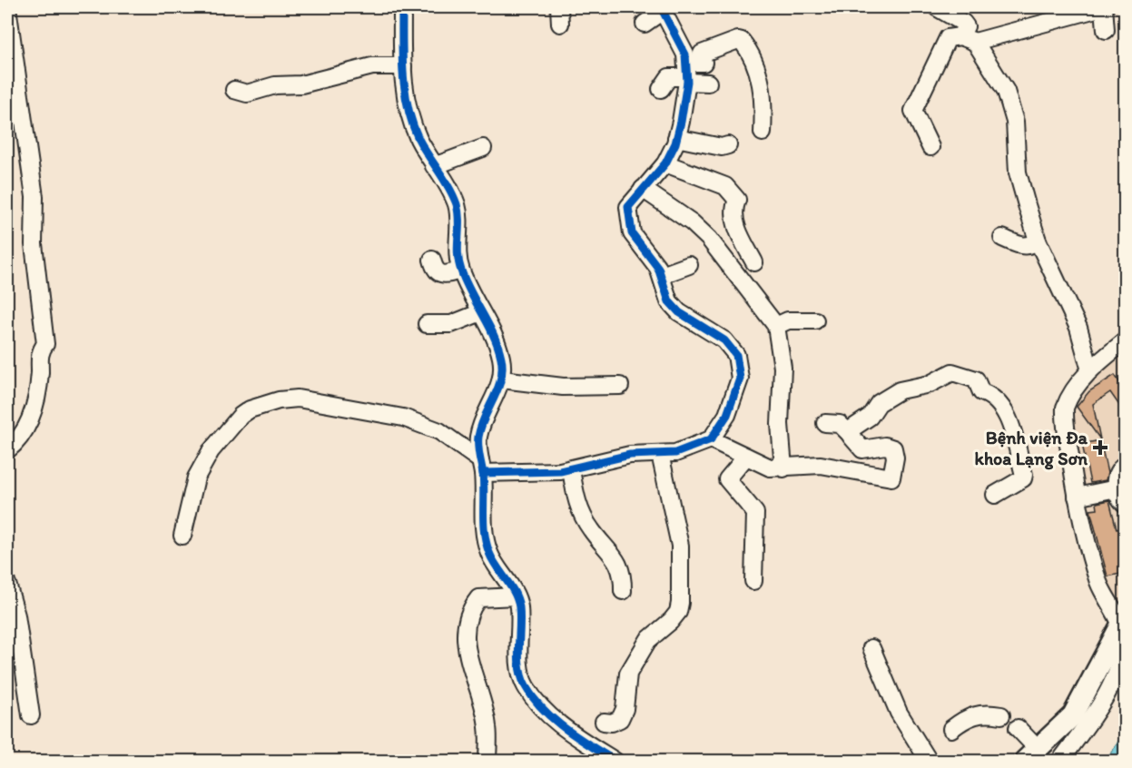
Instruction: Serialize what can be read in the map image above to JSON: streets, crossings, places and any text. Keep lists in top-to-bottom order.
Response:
{
  "places": {
    "health": ["Bệnh viện Đa khoa Lạng Sơn"]
  }
}
